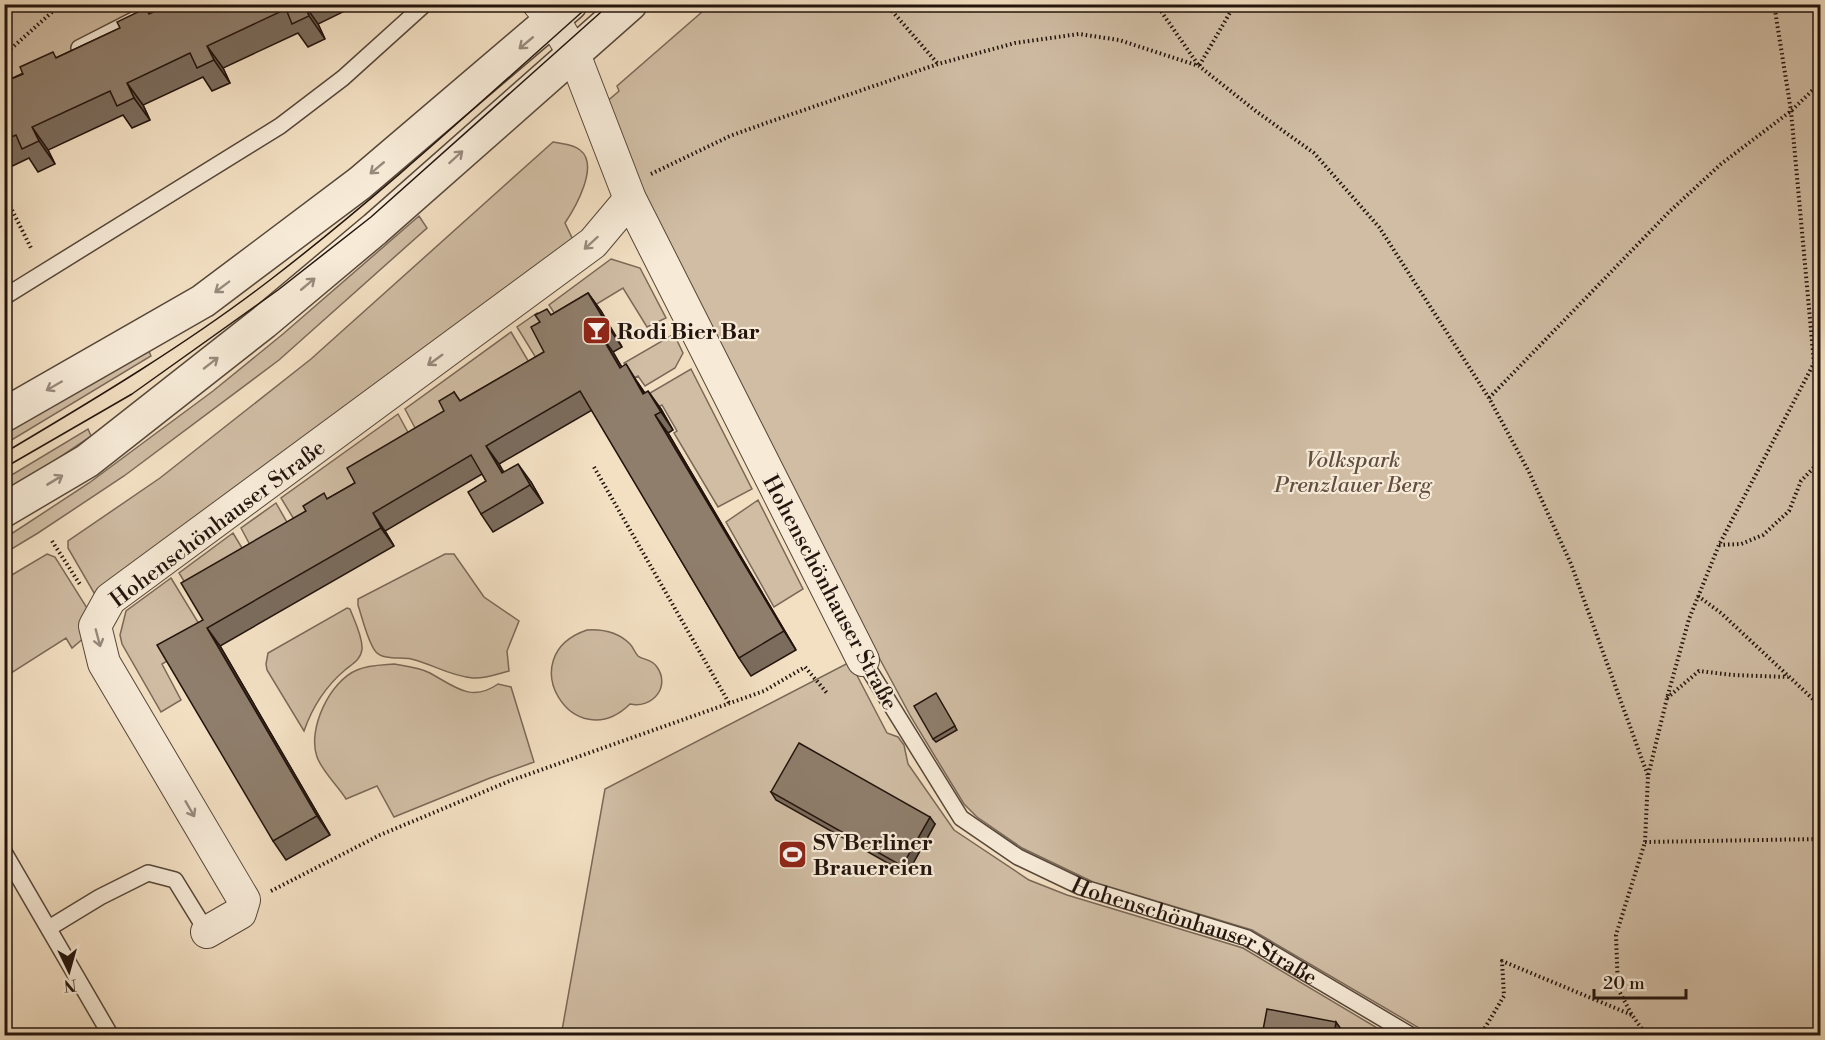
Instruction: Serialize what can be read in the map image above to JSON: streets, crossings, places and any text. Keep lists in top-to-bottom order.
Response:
{
  "streets": {
    "street": ["Hohenschönhauser Straße"]
  },
  "parks": ["Volkspark Prenzlauer Berg"],
  "places": {
    "bar": ["Rodi Bier Bar"],
    "sports": ["SV Berliner Brauereien"]
  },
  "scale_bar": "20 m",
  "north": "bottom"
}
